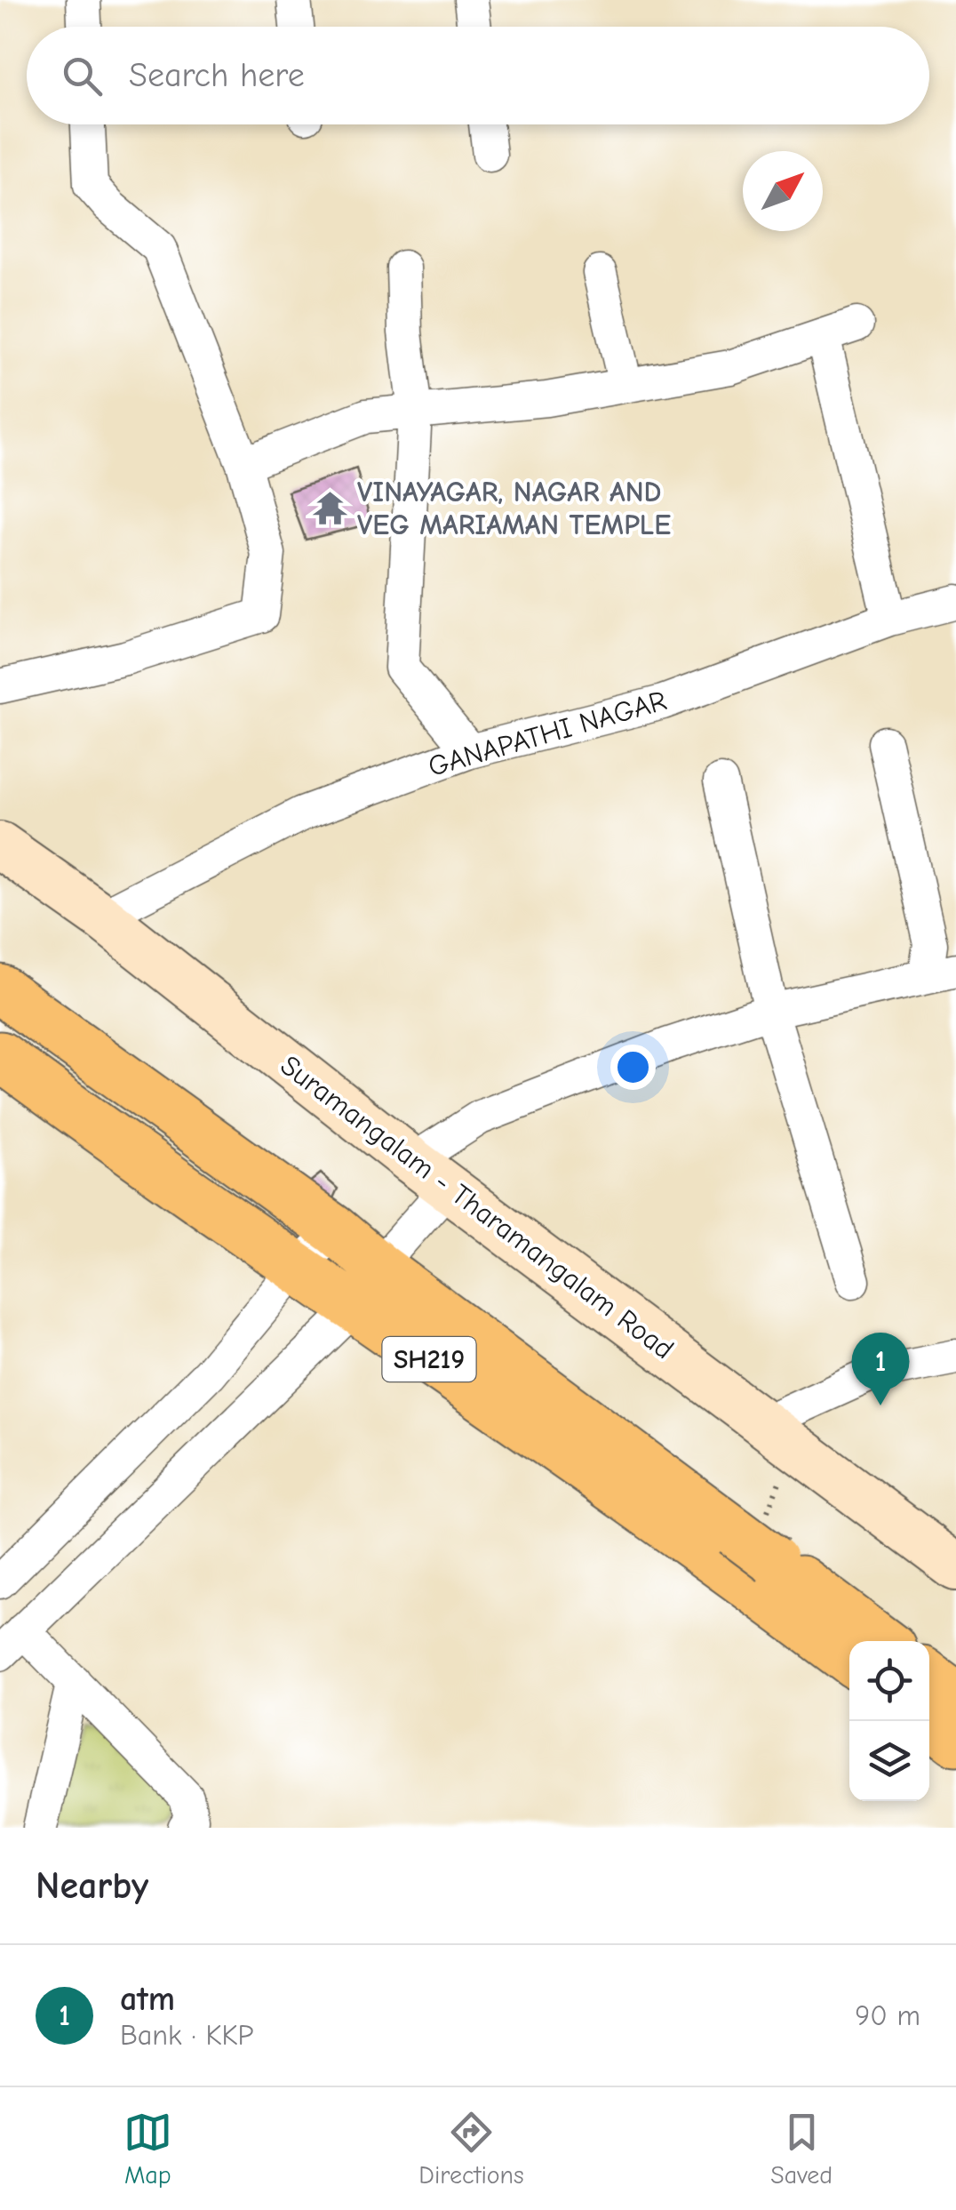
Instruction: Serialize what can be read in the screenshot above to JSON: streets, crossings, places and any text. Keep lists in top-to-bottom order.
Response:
{
  "streets": {
    "main road": ["Suramangalam - Tharamangalam Road", "SH219"],
    "street": ["GANAPATHI NAGAR"]
  },
  "crossings": [
    ["GANAPATHI NAGAR", "Suramangalam - Tharamangalam Road"]
  ],
  "places": {
    "temple": ["VINAYAGAR, NAGAR AND VEG MARIAMAN TEMPLE"]
  },
  "north": "top right",
  "page": {
    "search": "Search here",
    "pins": "1",
    "heading": "Nearby",
    "list": [
      {
        "mark": "1",
        "name": "atm",
        "note": "Bank · KKP",
        "value": "90 m"
      }
    ],
    "nav": ["Map", "Directions", "Saved"]
  }
}
